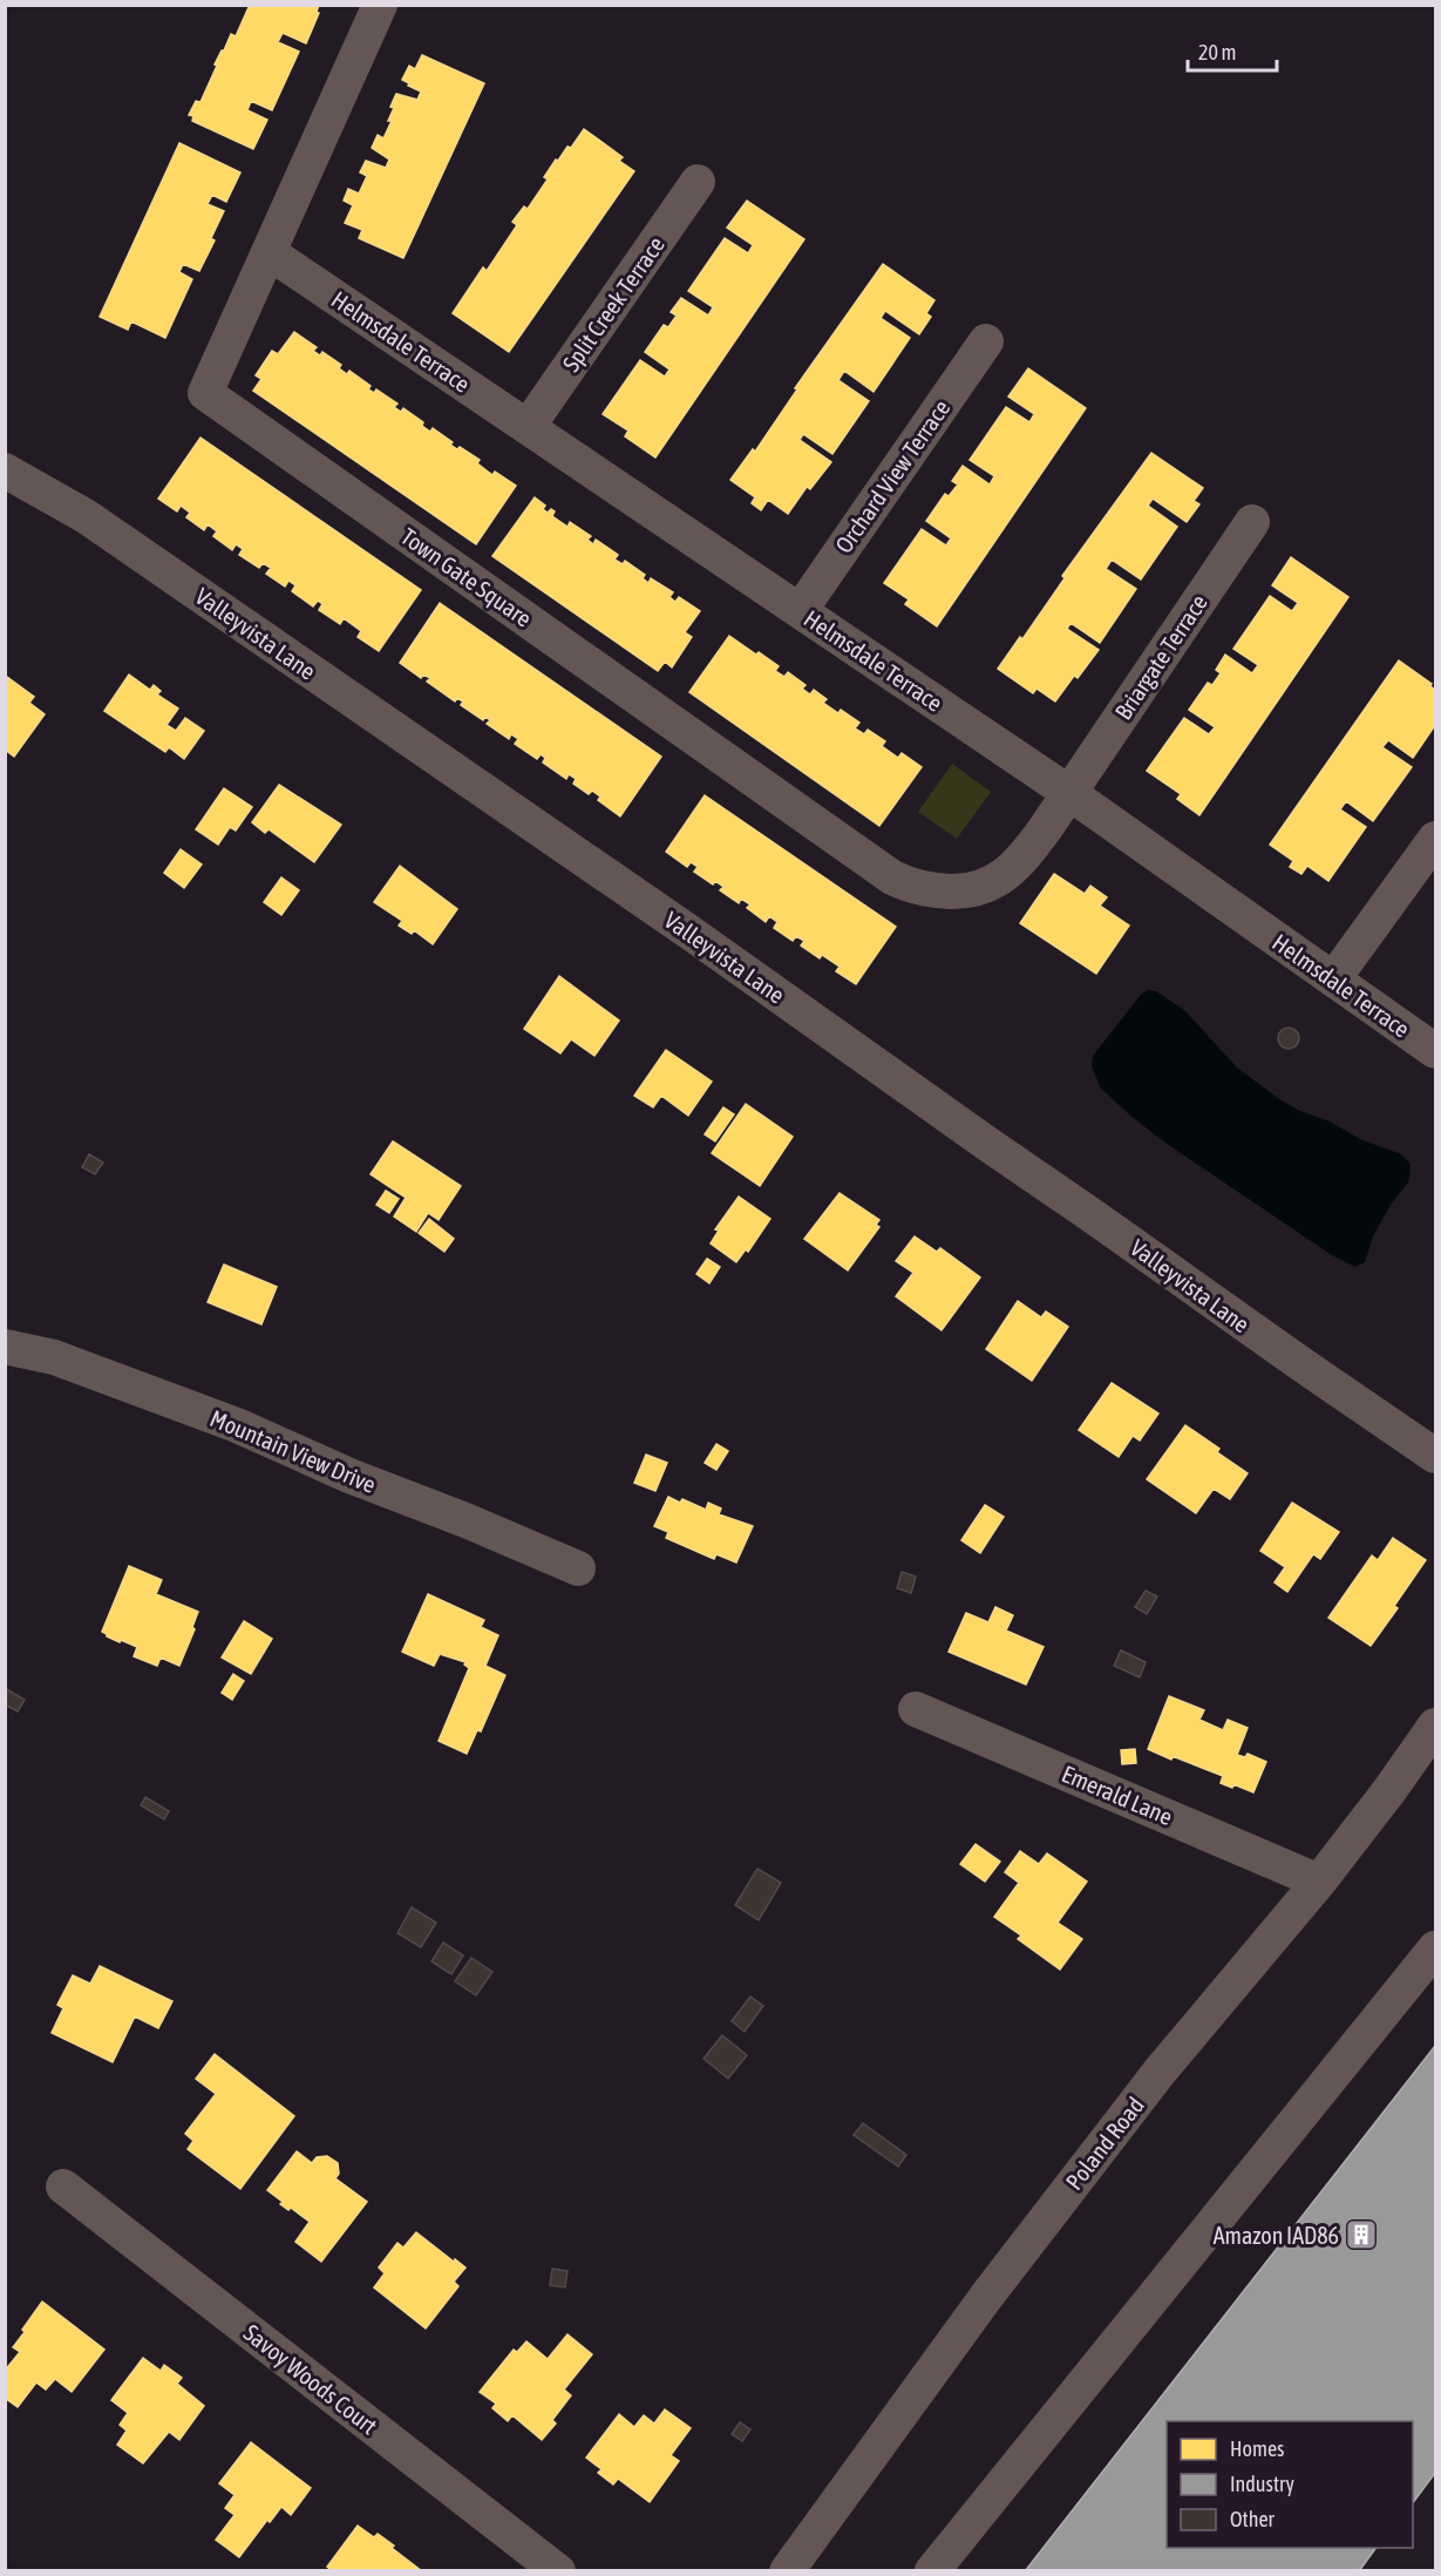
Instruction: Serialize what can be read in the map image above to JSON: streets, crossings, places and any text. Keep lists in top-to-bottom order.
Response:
{
  "streets": {
    "street": [
      "Split Creek Terrace",
      "Helmsdale Terrace",
      "Orchard View Terrace",
      "Town Gate Square",
      "Valleyvista Lane",
      "Briargate Terrace",
      "Mountain View Drive",
      "Emerald Lane",
      "Poland Road",
      "Savoy Woods Court"
    ]
  },
  "crossings": [
    ["Split Creek Terrace", "Helmsdale Terrace"],
    ["Helmsdale Terrace", "Orchard View Terrace"],
    ["Helmsdale Terrace", "Town Gate Square"],
    ["Helmsdale Terrace", "Briargate Terrace"],
    ["Town Gate Square", "Briargate Terrace"],
    ["Emerald Lane", "Poland Road"]
  ],
  "places": {
    "building": ["Amazon IAD86"]
  },
  "legend": ["Homes", "Industry", "Other"],
  "scale_bar": "20 m"
}
